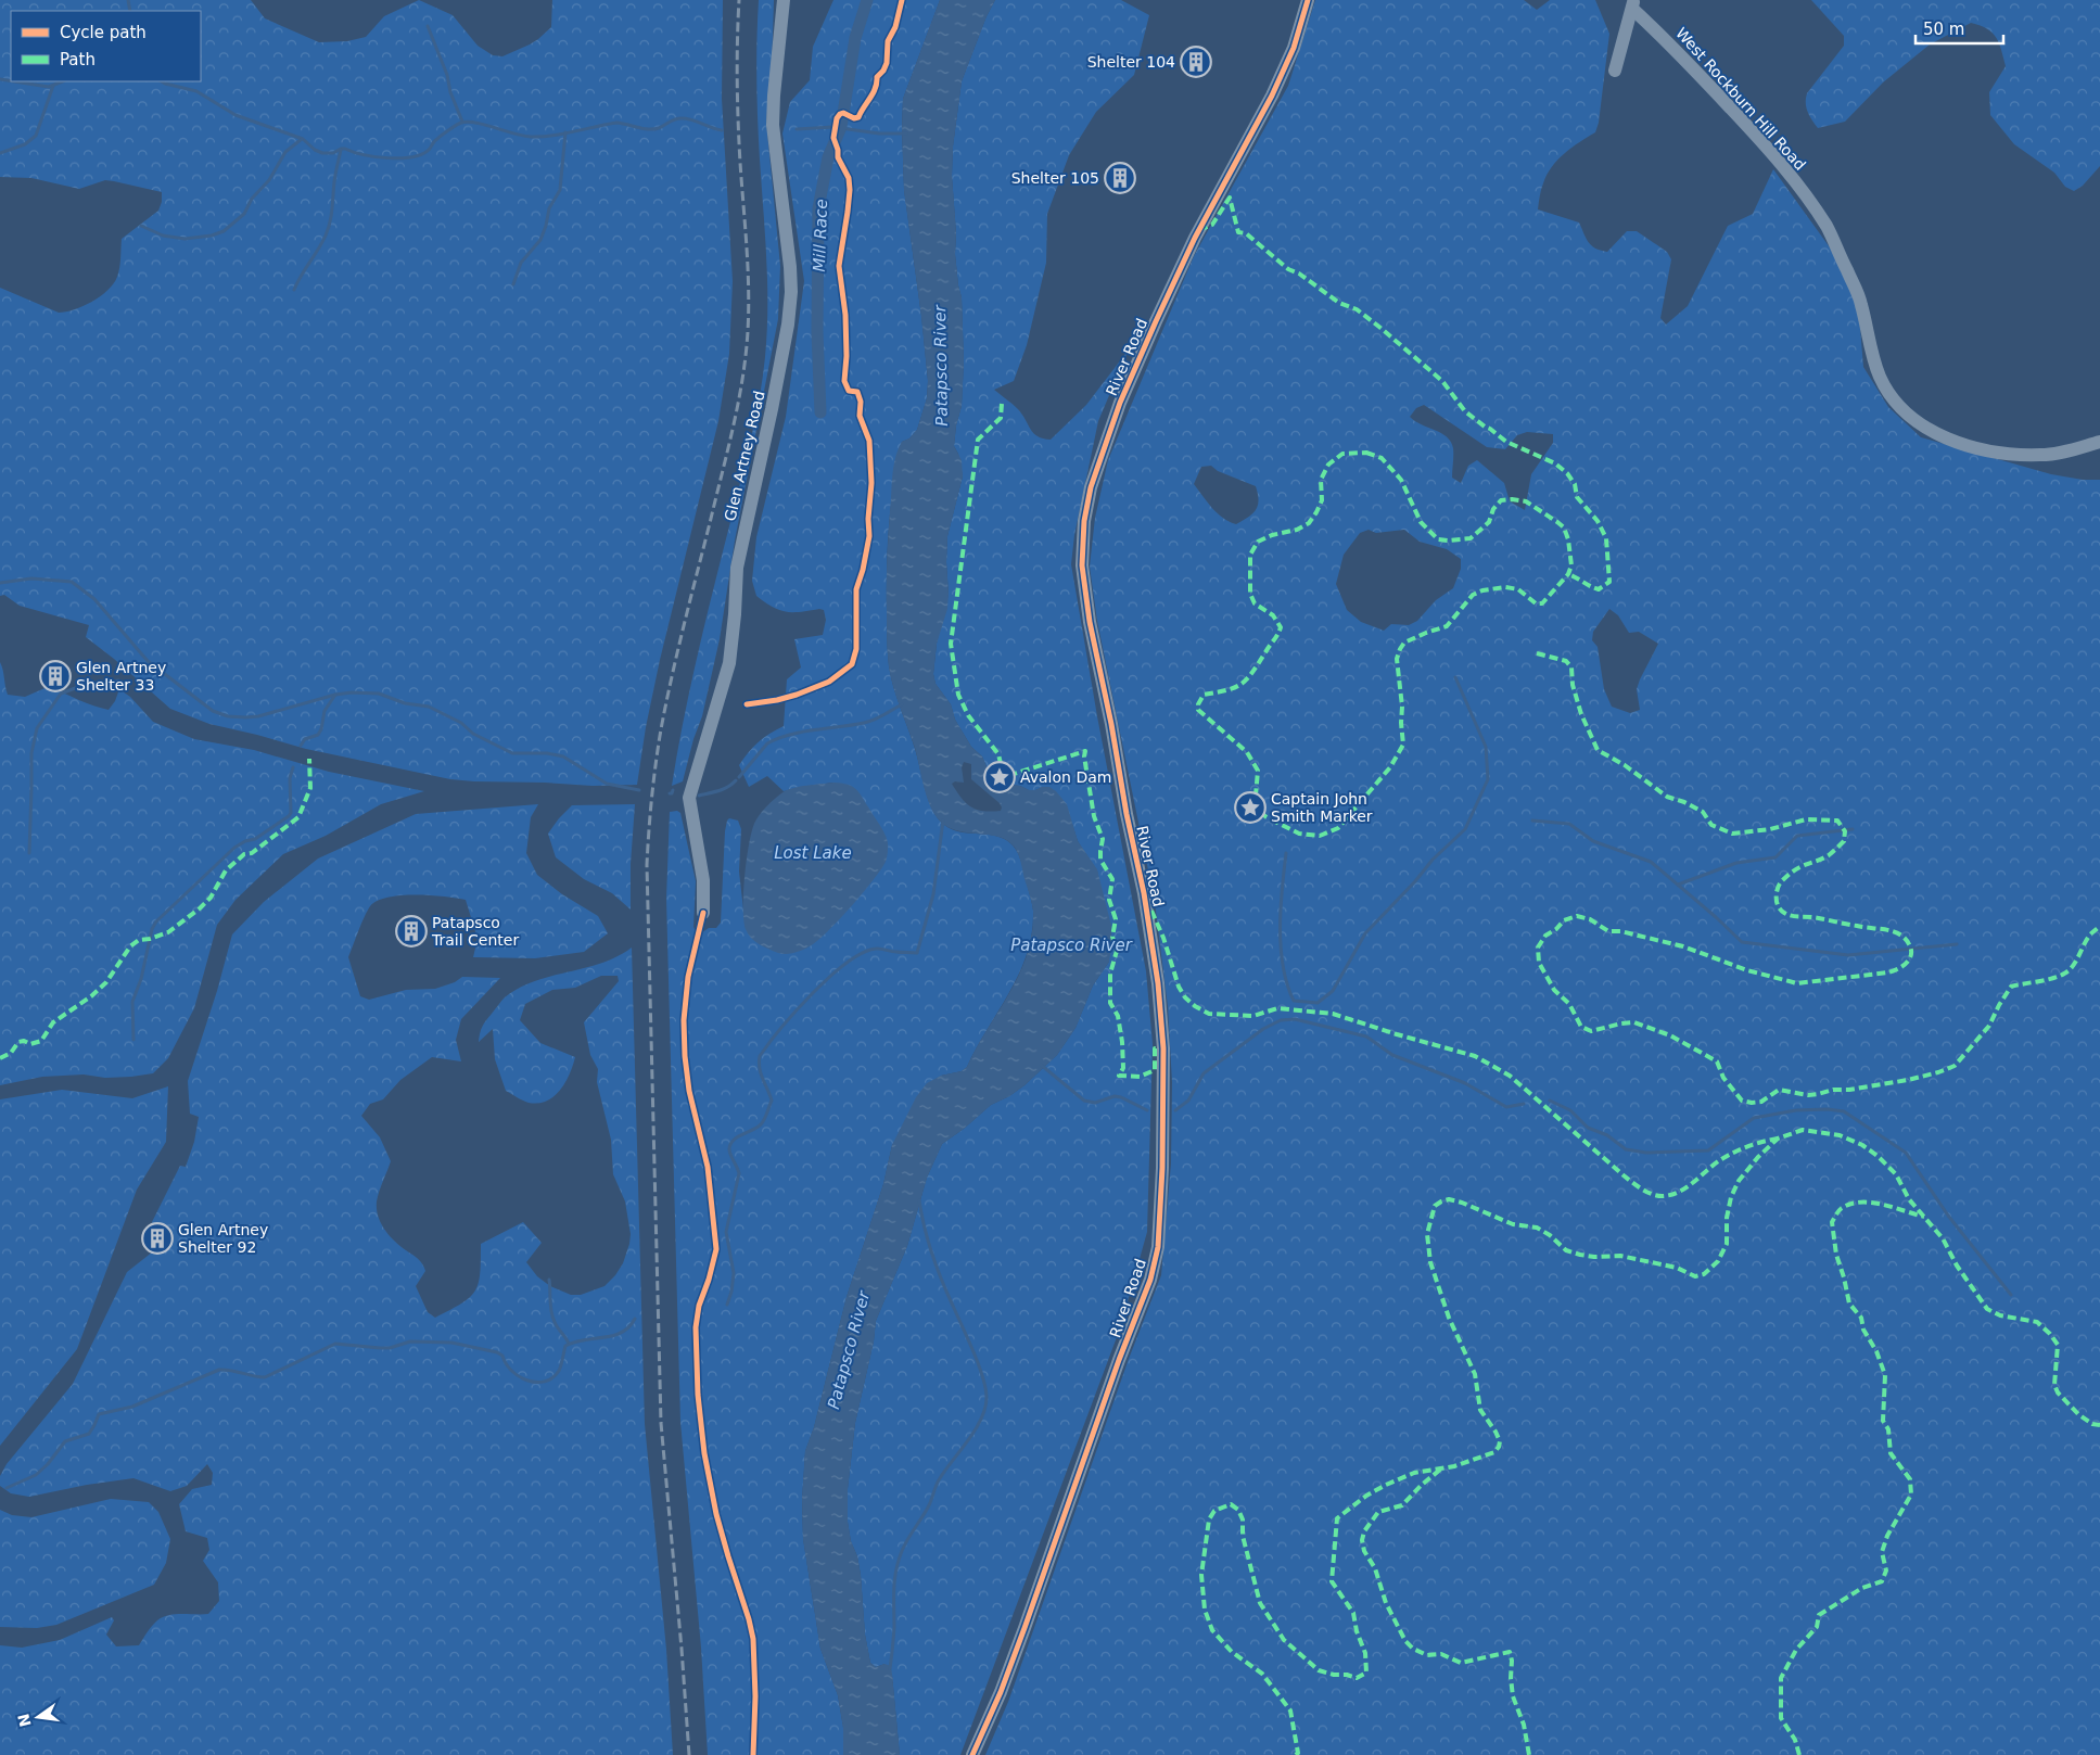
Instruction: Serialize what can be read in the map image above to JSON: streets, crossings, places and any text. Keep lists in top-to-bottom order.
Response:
{
  "streets": {
    "street": ["West Rockburn Hill Road", "River Road", "Glen Artney Road"]
  },
  "water": ["Mill Race", "Patapsco River", "Lost Lake"],
  "places": {
    "building": [
      "Shelter 104",
      "Shelter 105",
      "Glen Artney Shelter 33",
      "Patapsco Trail Center",
      "Glen Artney Shelter 92"
    ],
    "place": ["Avalon Dam", "Captain John Smith Marker"]
  },
  "legend": ["Cycle path", "Path"],
  "scale_bar": "50 m",
  "north": "left"
}
